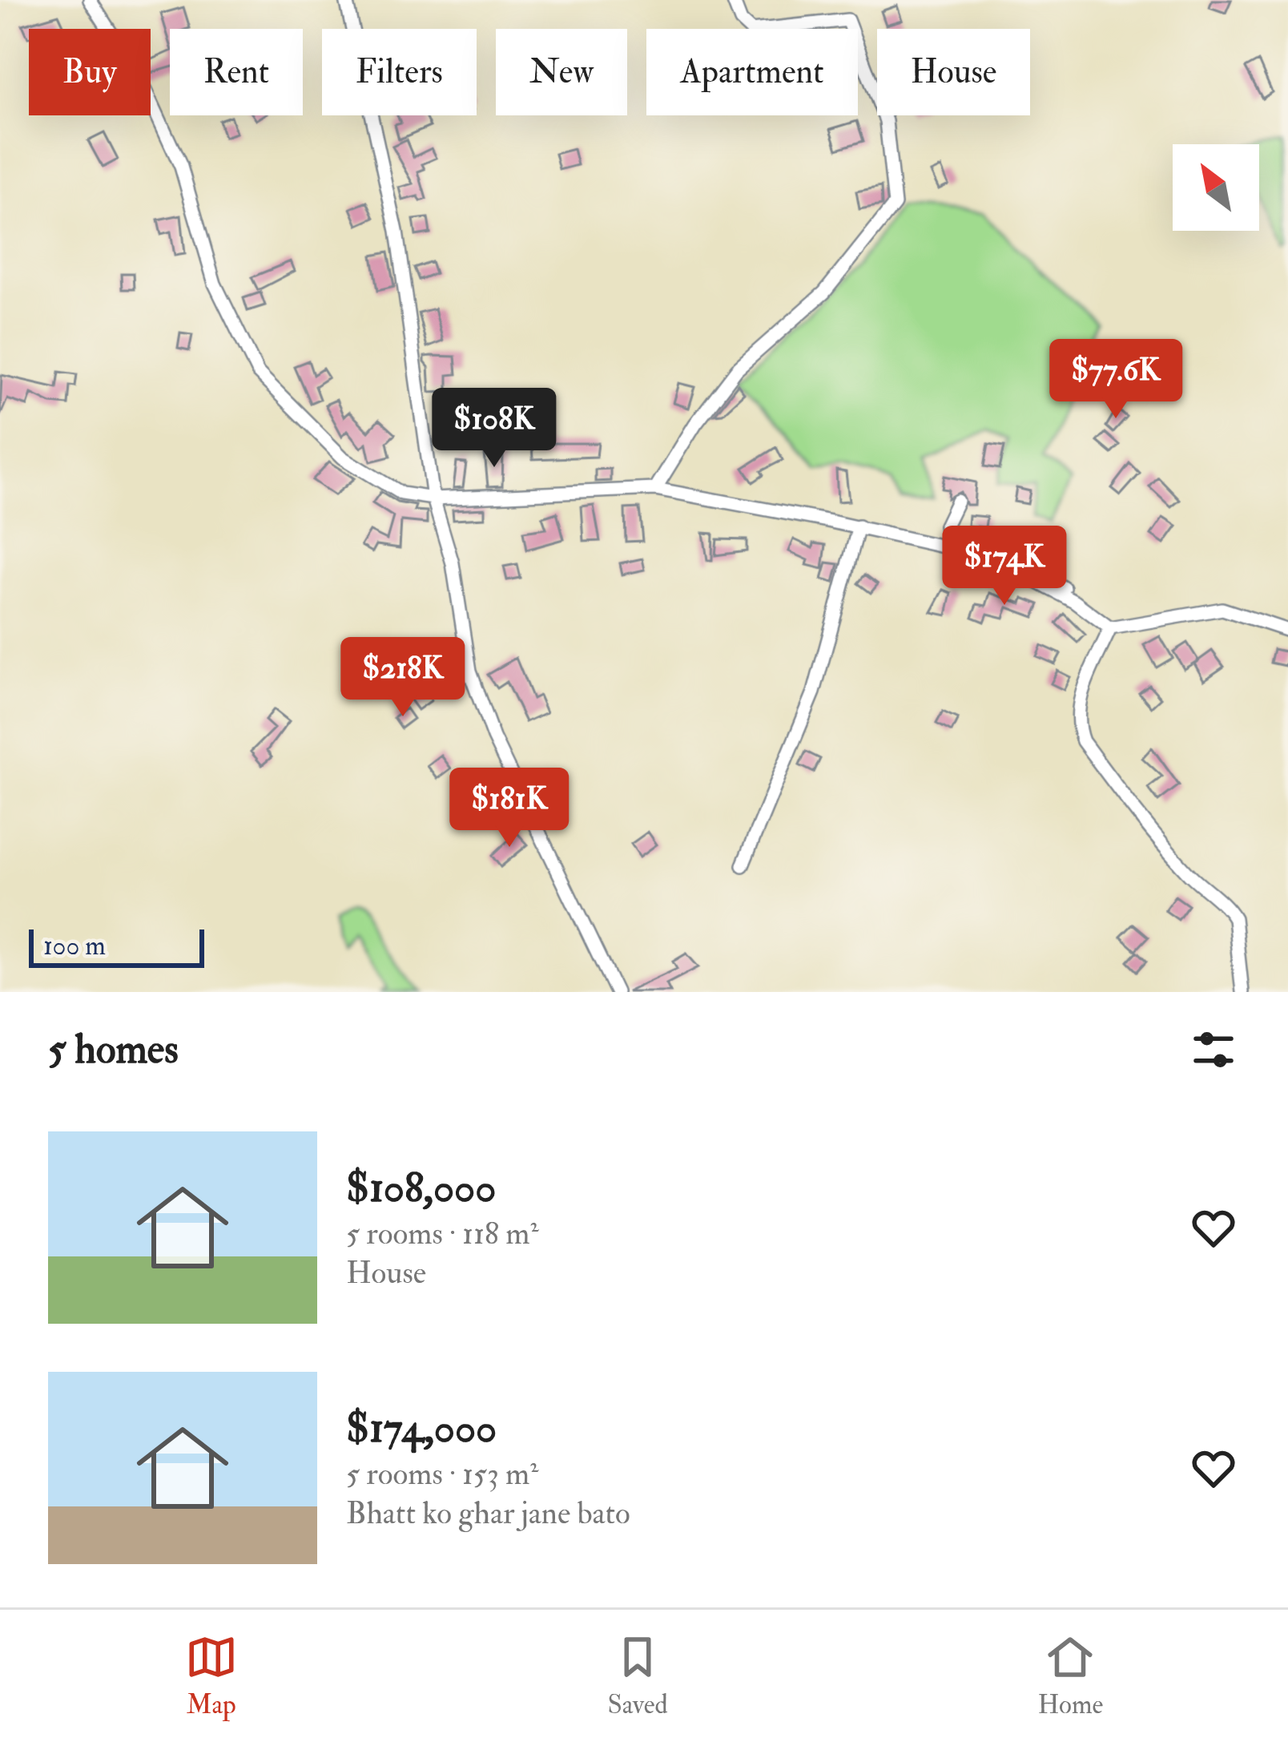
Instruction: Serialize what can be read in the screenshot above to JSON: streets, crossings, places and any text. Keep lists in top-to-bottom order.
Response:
{
  "scale_bar": "100 m",
  "north": "top left",
  "page": {
    "chip": [
      "Buy",
      "Rent",
      "Filters",
      "New",
      "Apartment",
      "House"
    ],
    "price": [
      "$77.6K",
      "$108K",
      "$174K",
      "$218K",
      "$181K"
    ],
    "scale": "100 m",
    "heading": "5 homes",
    "list": [
      {
        "name": "$108,000",
        "note": "5 rooms · 118 m² · House"
      },
      {
        "name": "$174,000",
        "note": "5 rooms · 153 m² · Bhatt ko ghar jane bato"
      }
    ],
    "tabs": ["Map", "Saved", "Home"]
  }
}
